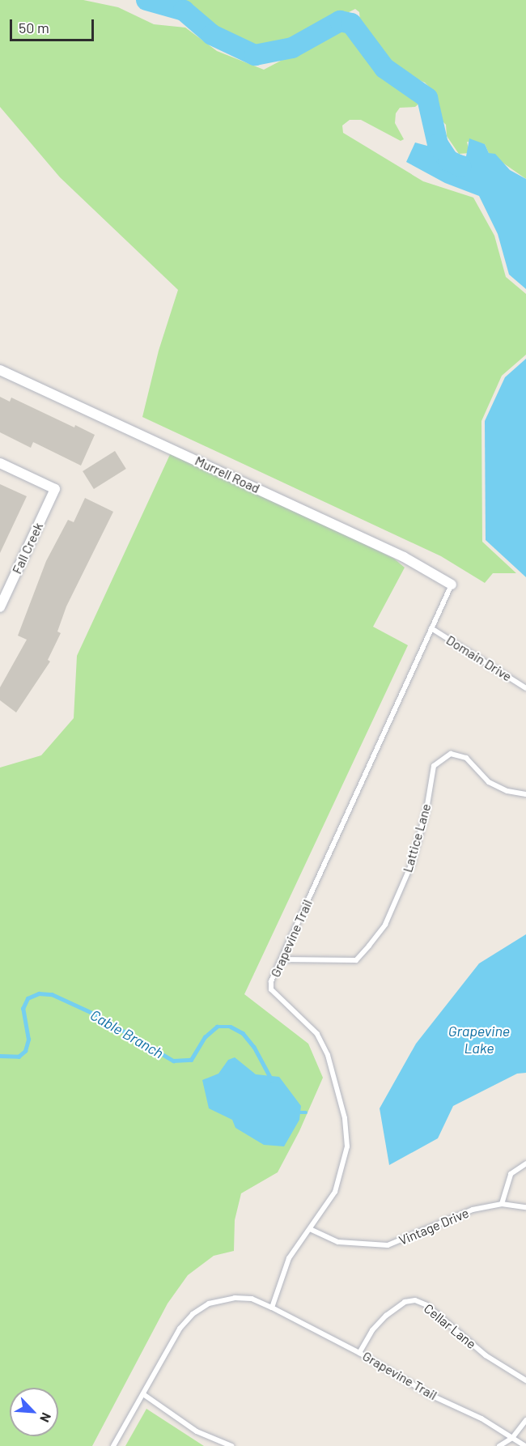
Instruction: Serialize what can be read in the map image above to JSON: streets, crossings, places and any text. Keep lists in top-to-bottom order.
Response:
{
  "streets": {
    "street": ["Murrell Road", "Fall Creek"],
    "lane": [
      "Domain Drive",
      "Lattice Lane",
      "Grapevine Trail",
      "Vintage Drive",
      "Cellar Lane"
    ]
  },
  "crossings": [
    ["Murrell Road", "Grapevine Trail"],
    ["Domain Drive", "Grapevine Trail"],
    ["Lattice Lane", "Grapevine Trail"],
    ["Grapevine Trail", "Vintage Drive"],
    ["Grapevine Trail", "Cellar Lane"]
  ],
  "water": ["Grapevine Lake", "Cable Branch"],
  "scale_bar": "50 m",
  "north": "bottom right"
}
